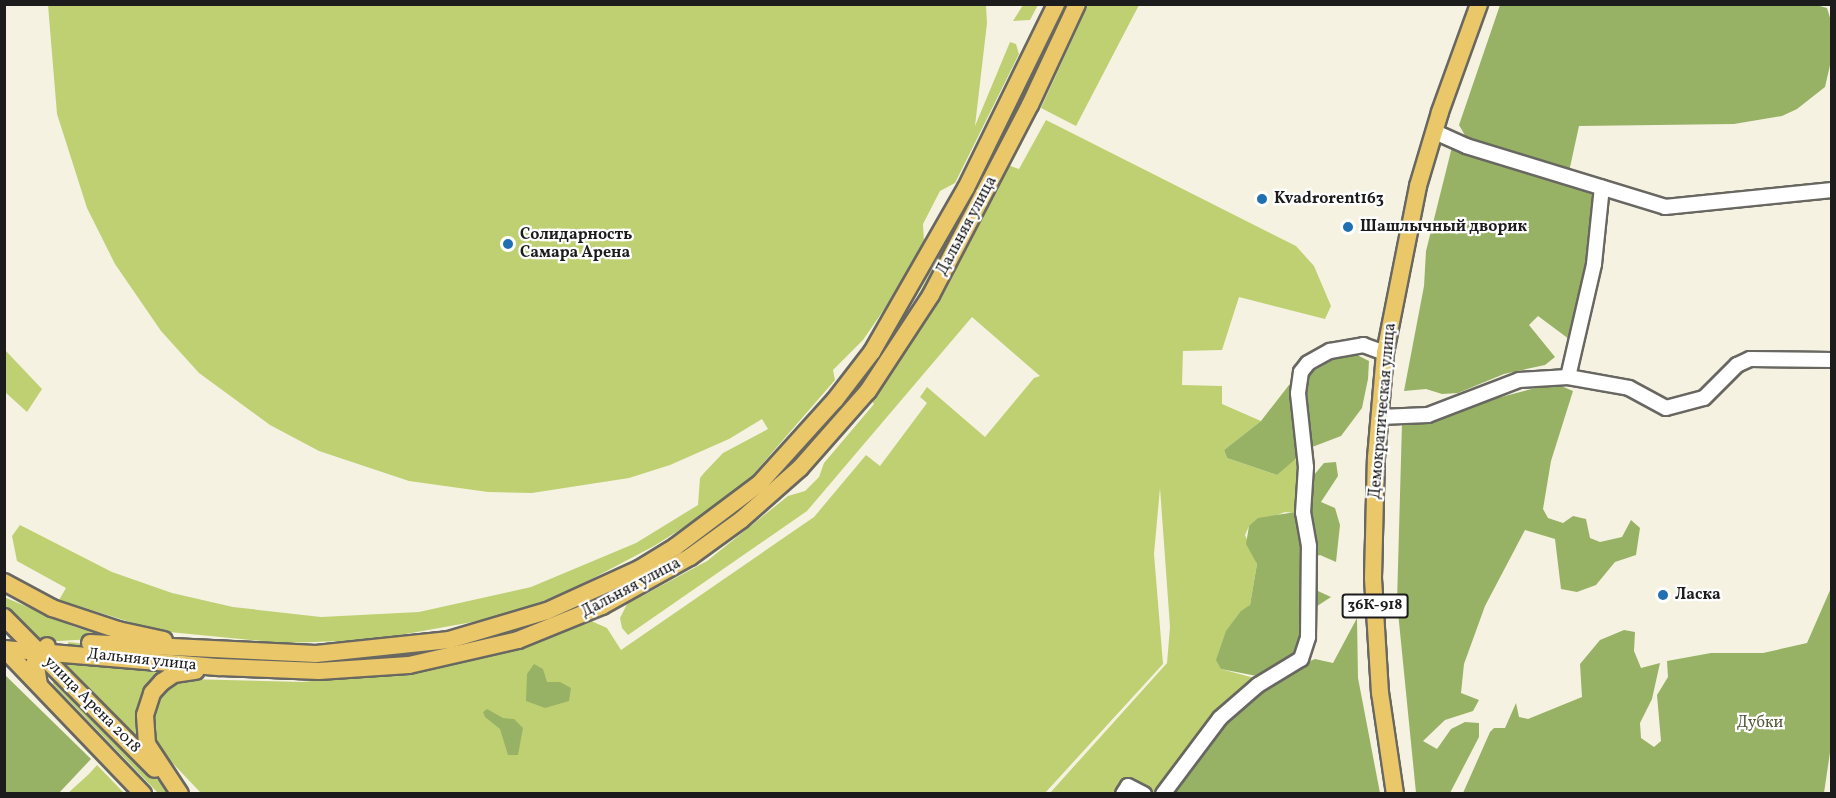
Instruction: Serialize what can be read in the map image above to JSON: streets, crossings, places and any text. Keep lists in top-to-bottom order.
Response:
{
  "streets": {
    "main road": [
      "Дальняя улица",
      "Демократическая улица",
      "36К-918",
      "улица Арена 2018"
    ]
  },
  "crossings": [
    ["Дальняя улица", "улица Арена 2018"]
  ],
  "parks": ["Дубки"],
  "places": [
    "Kvadrorent163",
    "Шашлычный дворик",
    "Солидарность Самара Арена",
    "Ласка"
  ]
}
